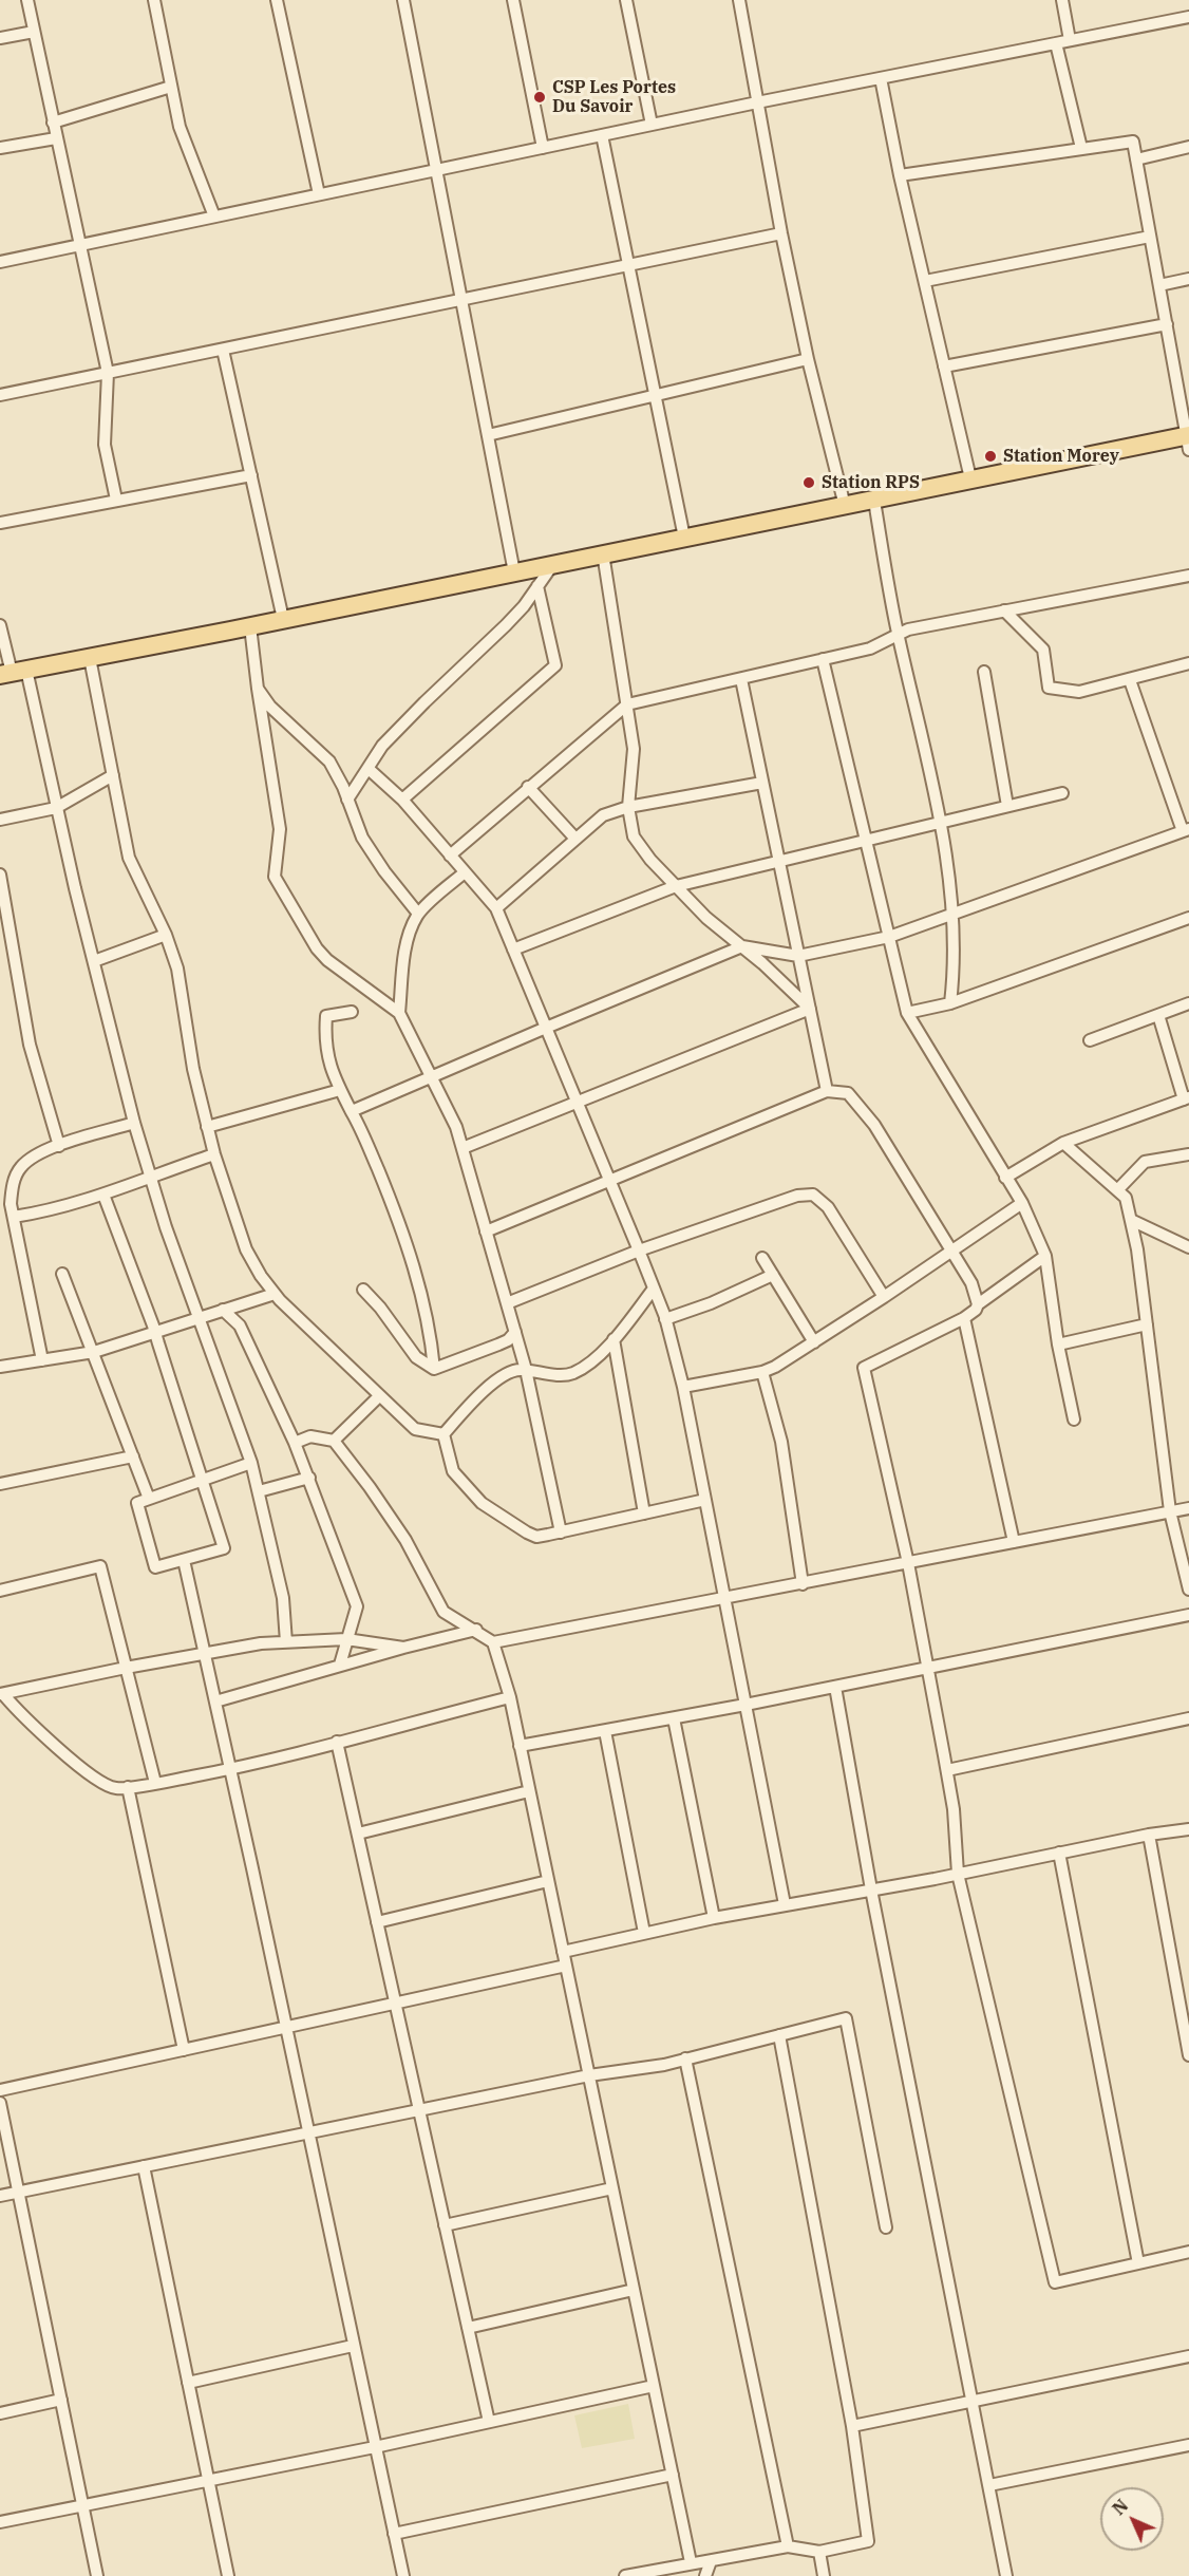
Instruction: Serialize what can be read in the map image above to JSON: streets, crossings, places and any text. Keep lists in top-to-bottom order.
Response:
{
  "places": ["CSP Les Portes Du Savoir", "Station Morey", "Station RPS"],
  "north": "top left"
}
